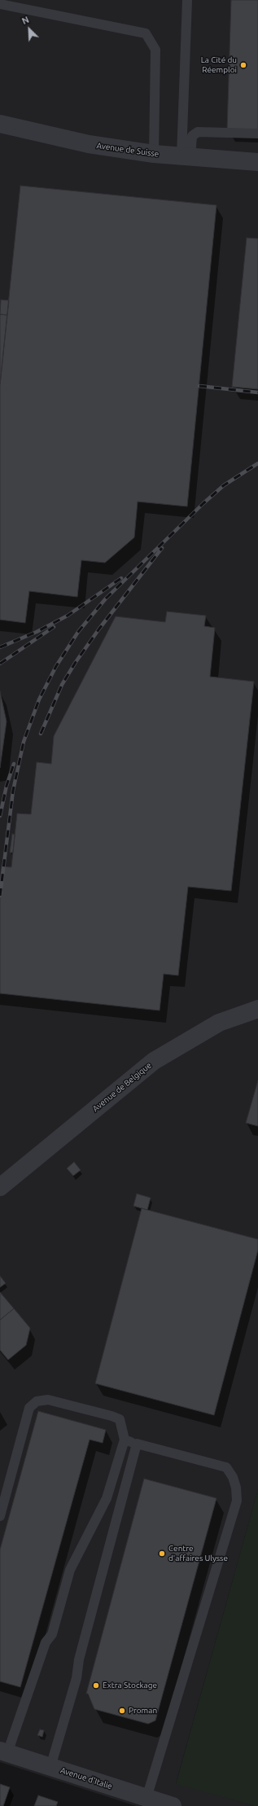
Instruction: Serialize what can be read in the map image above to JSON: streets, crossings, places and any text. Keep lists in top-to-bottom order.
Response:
{
  "streets": {
    "street": ["Avenue de Suisse", "Avenue de Belgique", "Avenue d'Italie"]
  },
  "places": [
    "La Cité du Réemploi",
    "Centre d'affaires Ulysse",
    "Extra Stockage",
    "Proman"
  ],
  "north": "top left"
}
